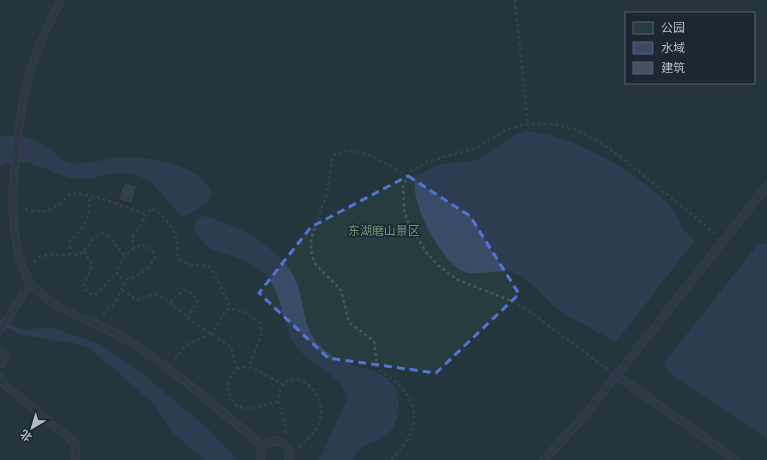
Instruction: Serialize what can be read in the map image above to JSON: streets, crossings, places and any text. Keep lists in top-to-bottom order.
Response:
{
  "parks": ["东湖磨山景区"],
  "legend": ["公园", "水域", "建筑"],
  "north": "bottom left"
}
